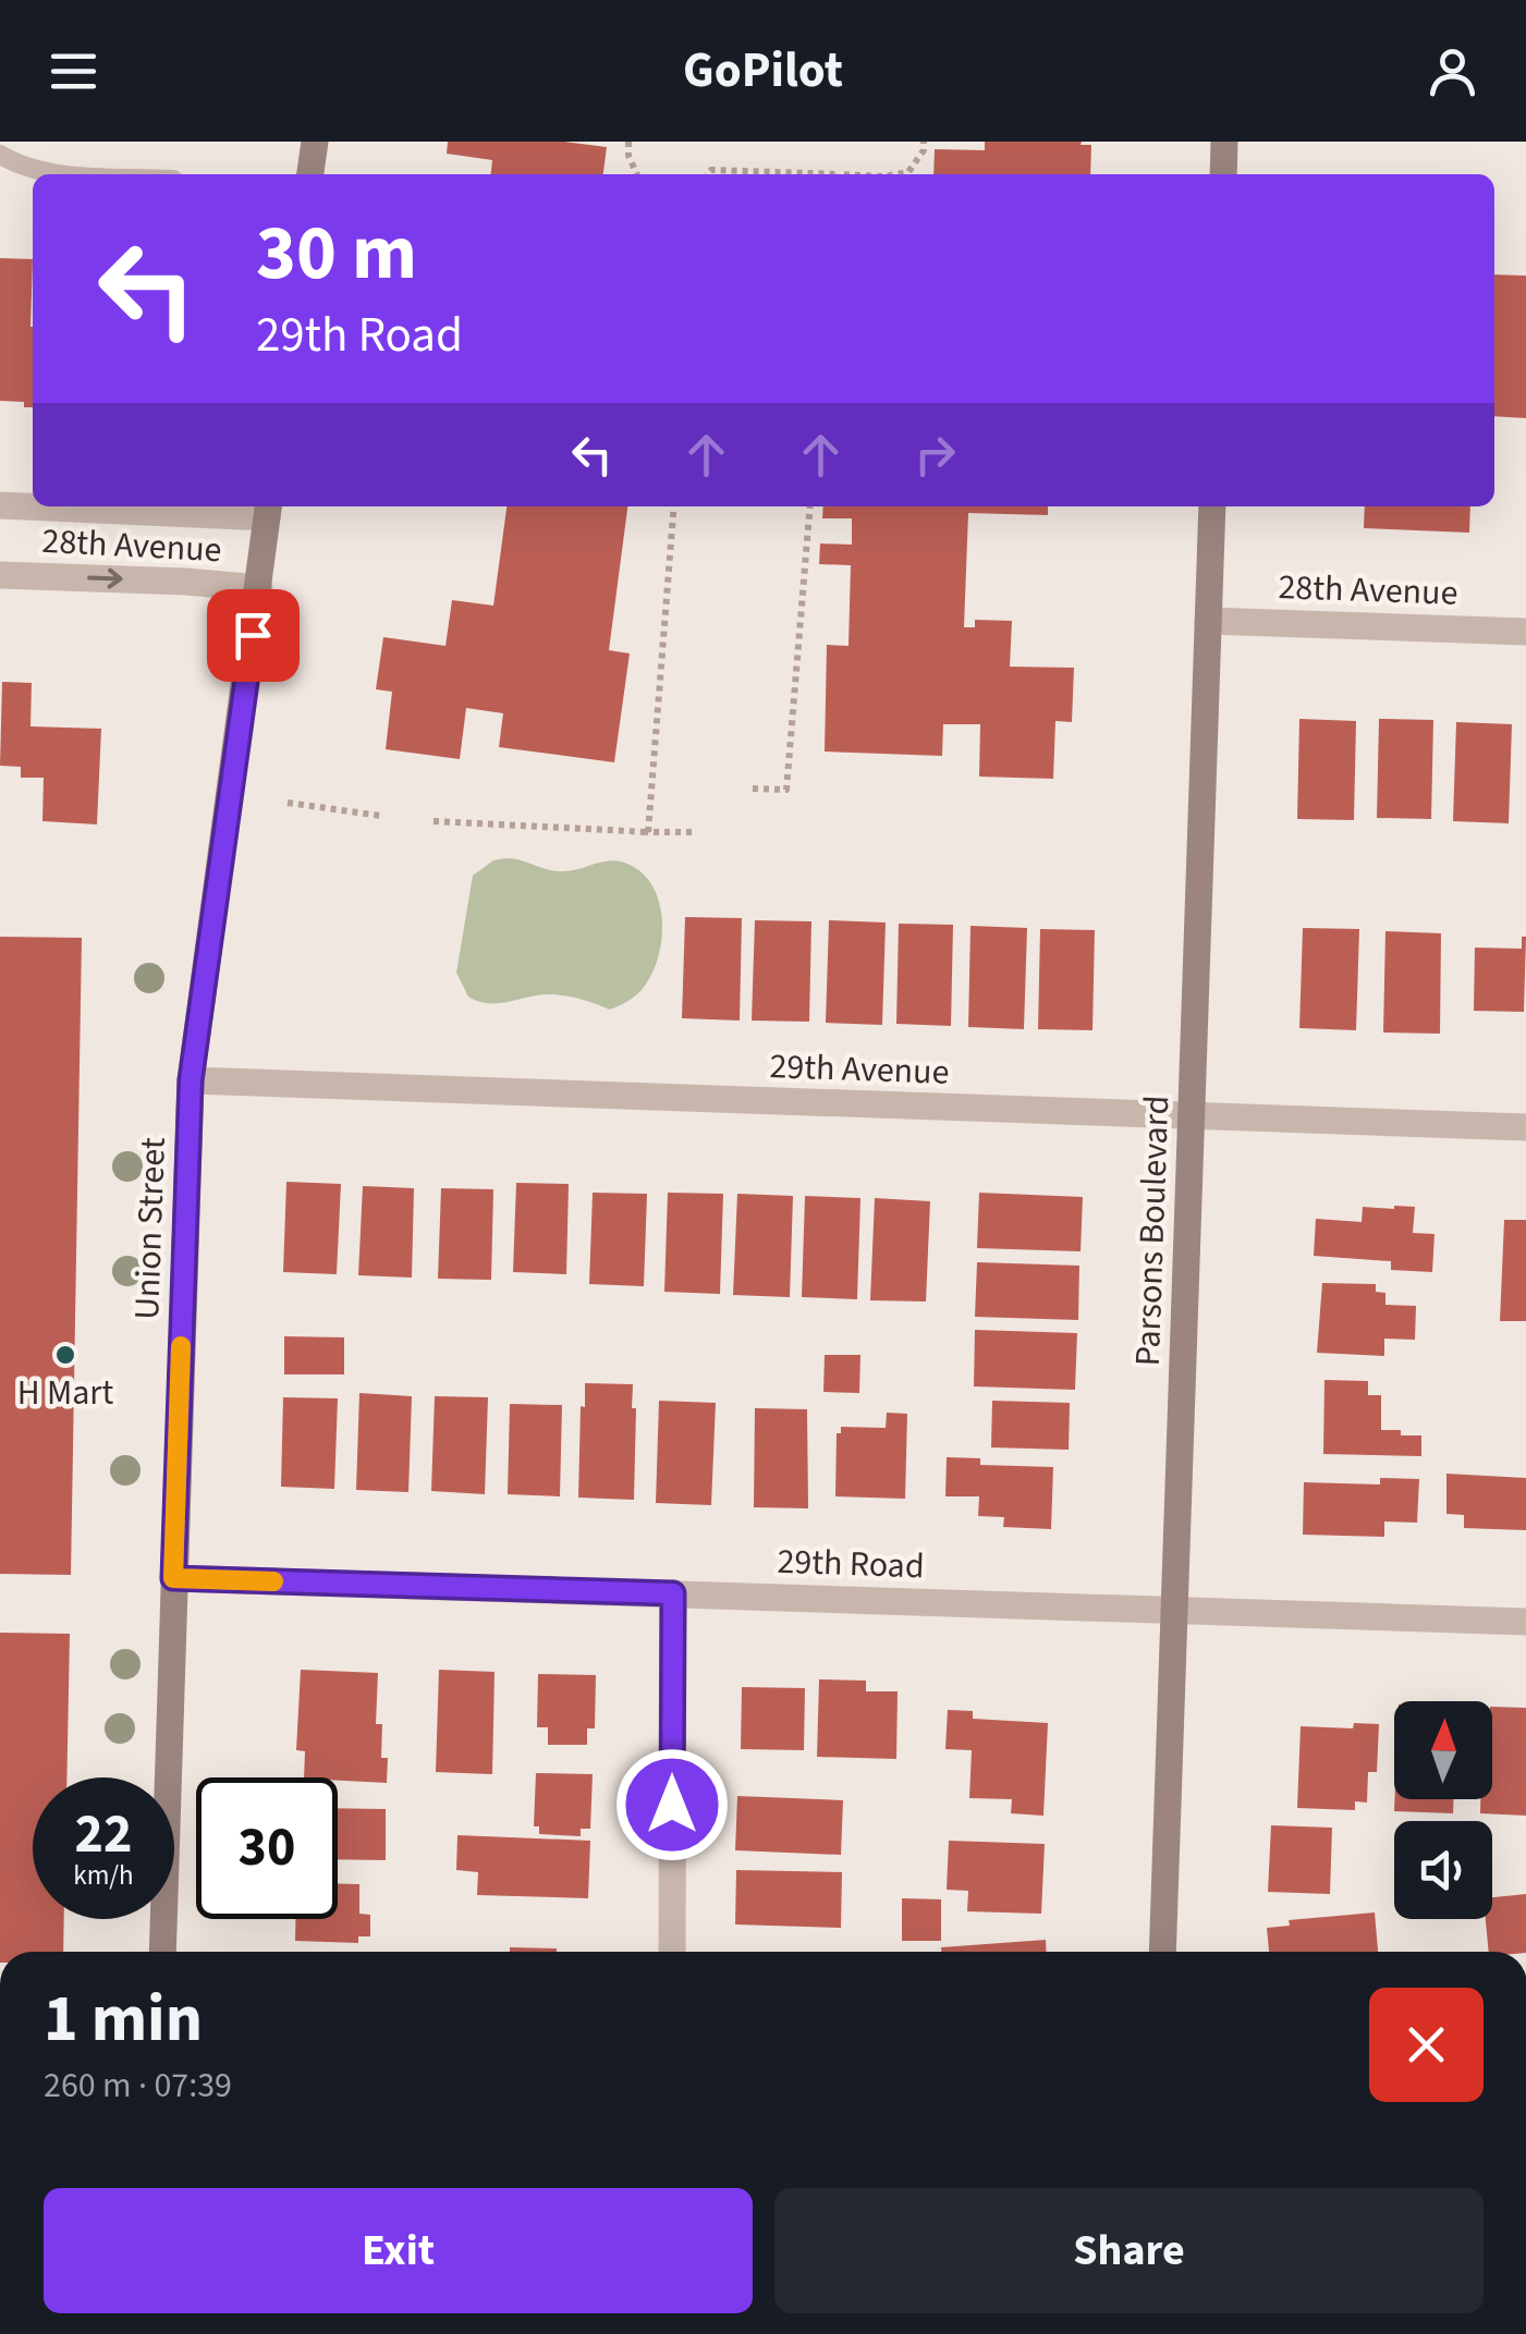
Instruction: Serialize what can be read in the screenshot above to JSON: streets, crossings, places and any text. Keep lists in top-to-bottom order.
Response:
{
  "streets": {
    "street": [
      "28th Avenue",
      "29th Avenue",
      "Union Street",
      "Parsons Boulevard",
      "29th Road"
    ]
  },
  "crossings": [
    ["28th Avenue", "Union Street"],
    ["28th Avenue", "Parsons Boulevard"],
    ["29th Avenue", "Union Street"],
    ["29th Avenue", "Parsons Boulevard"],
    ["Union Street", "29th Road"],
    ["Parsons Boulevard", "29th Road"]
  ],
  "places": ["H Mart"],
  "north": "top",
  "page": {
    "header": "GoPilot",
    "turn": ["30 m", "29th Road"],
    "speed": "22 km/h",
    "limit": "30",
    "heading": ["1 min", "260 m · 07:39"],
    "buttons": ["Exit", "Share"]
  }
}
